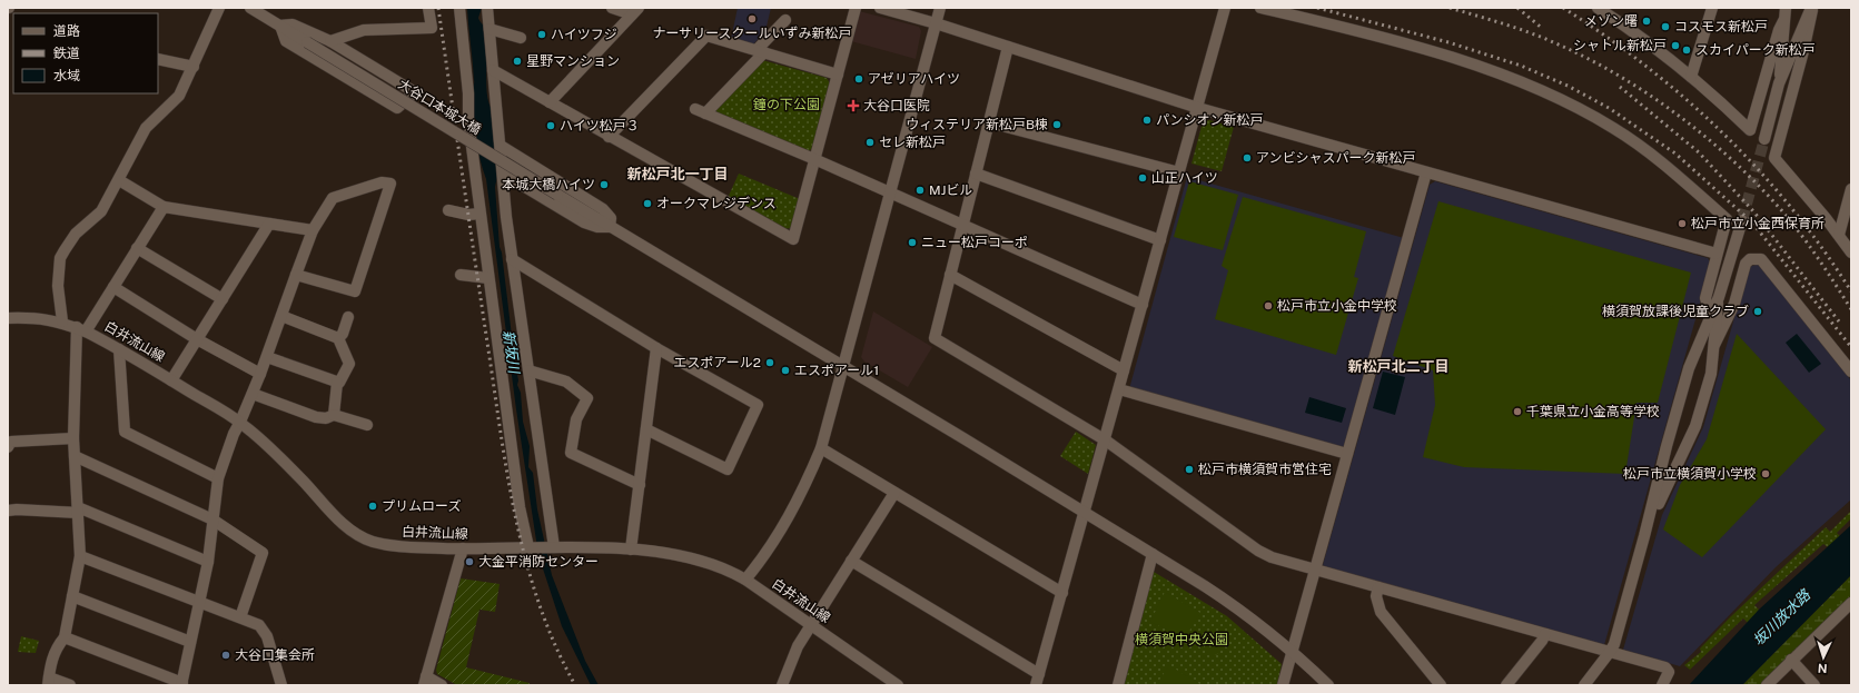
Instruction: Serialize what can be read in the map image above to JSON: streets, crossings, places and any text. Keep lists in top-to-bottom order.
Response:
{
  "streets": {
    "street": ["大谷口本城大橋", "白井流山線"]
  },
  "districts": ["新松戸北一丁目", "新松戸北二丁目"],
  "water": ["新坂川", "坂川放水路"],
  "parks": ["鐘の下公園", "横須賀中央公園"],
  "places": {
    "other": [
      "ナーサリースクールいずみ新松戸",
      "メゾン曙",
      "コスモス新松戸",
      "ハイツフジ",
      "シャトル新松戸",
      "スカイパーク新松戸",
      "星野マンション",
      "アゼリアハイツ",
      "パンシオン新松戸",
      "ウィステリア新松戸B棟",
      "ハイツ松戸３",
      "セレ新松戸",
      "アンビシャスパーク新松戸",
      "山正ハイツ",
      "本城大橋ハイツ",
      "MJビル",
      "オークマレジデンス",
      "松戸市立小金西保育所",
      "ニュー松戸コーポ",
      "松戸市立小金中学校",
      "横須賀放課後児童クラブ",
      "エスポアール2",
      "エスポアール1",
      "千葉県立小金高等学校",
      "松戸市横須賀市営住宅",
      "松戸市立横須賀小学校",
      "プリムローズ",
      "大金平消防センター",
      "大谷口集会所"
    ],
    "health": ["大谷口医院"]
  },
  "legend": ["道路", "鉄道", "水域"],
  "north": "bottom"
}
